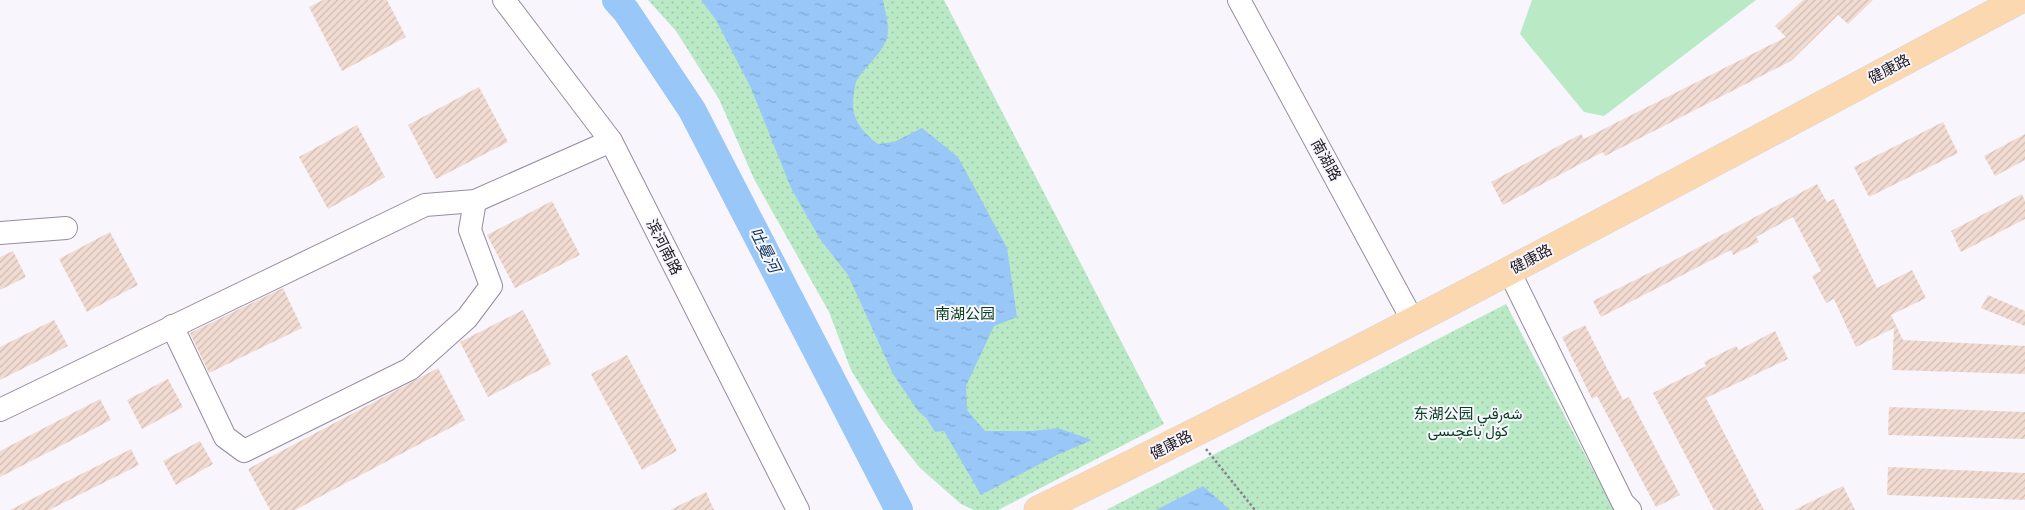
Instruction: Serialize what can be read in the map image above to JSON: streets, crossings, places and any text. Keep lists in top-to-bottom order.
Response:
{
  "streets": {
    "main road": ["健康路"],
    "street": ["南湖路", "滨河南路"]
  },
  "crossings": [
    ["健康路", "南湖路"]
  ],
  "water": ["吐曼河"],
  "parks": ["南湖公园", "东湖公园 شەرقىي كۆل باغچىسى"]
}
